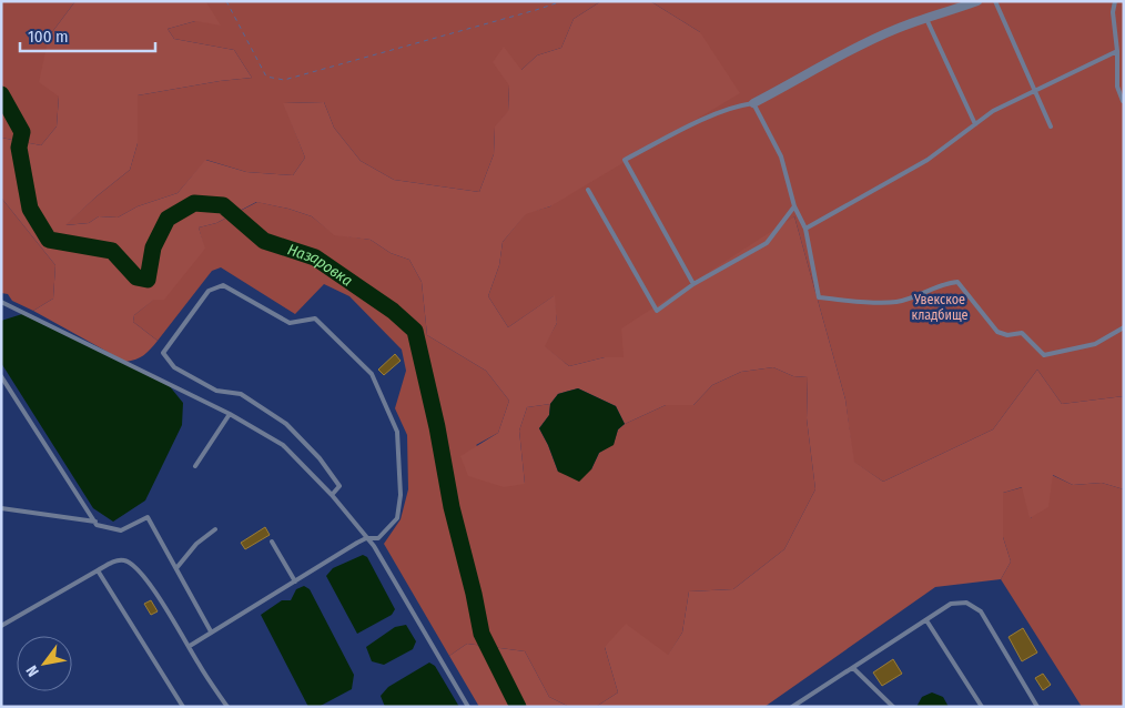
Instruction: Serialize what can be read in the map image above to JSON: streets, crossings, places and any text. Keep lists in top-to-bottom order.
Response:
{
  "water": ["Назаровка"],
  "parks": ["Увекское кладбище"],
  "scale_bar": "100 m",
  "north": "bottom left"
}
